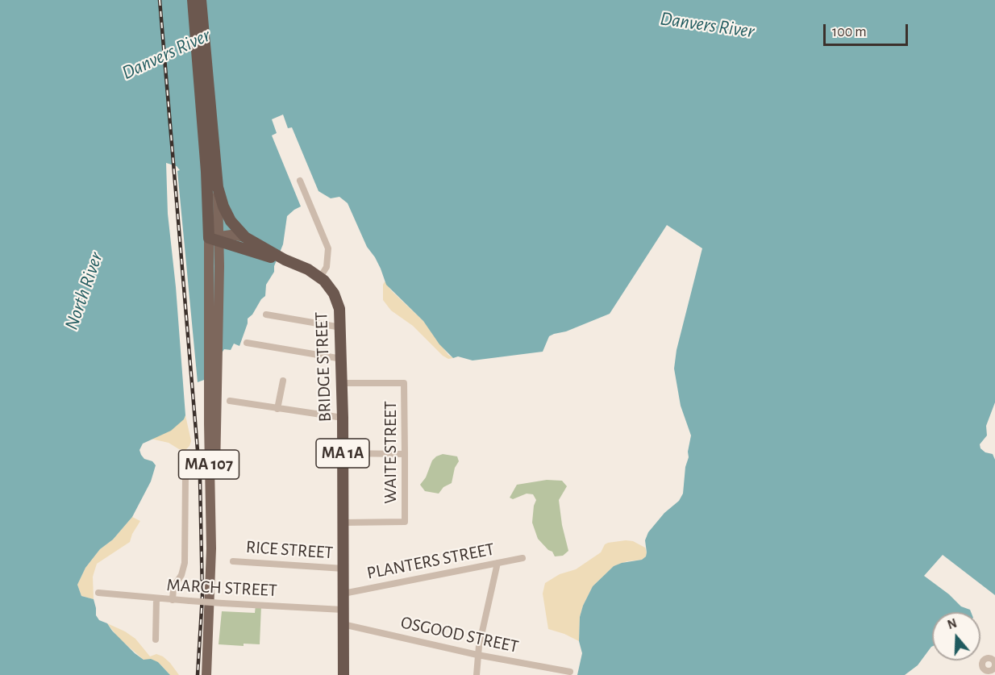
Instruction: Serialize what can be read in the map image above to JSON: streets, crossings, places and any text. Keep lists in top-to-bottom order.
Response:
{
  "streets": {
    "highway": ["BRIDGE STREET", "MA 1A"],
    "main road": ["MA 107"],
    "street": [
      "WAITE STREET",
      "RICE STREET",
      "PLANTERS STREET",
      "MARCH STREET",
      "OSGOOD STREET"
    ]
  },
  "crossings": [
    ["BRIDGE STREET", "WAITE STREET"],
    ["BRIDGE STREET", "MA 107"],
    ["BRIDGE STREET", "RICE STREET"],
    ["BRIDGE STREET", "PLANTERS STREET"],
    ["BRIDGE STREET", "MARCH STREET"],
    ["BRIDGE STREET", "OSGOOD STREET"]
  ],
  "water": ["Danvers River", "North River"],
  "scale_bar": "100 m",
  "north": "top"
}
